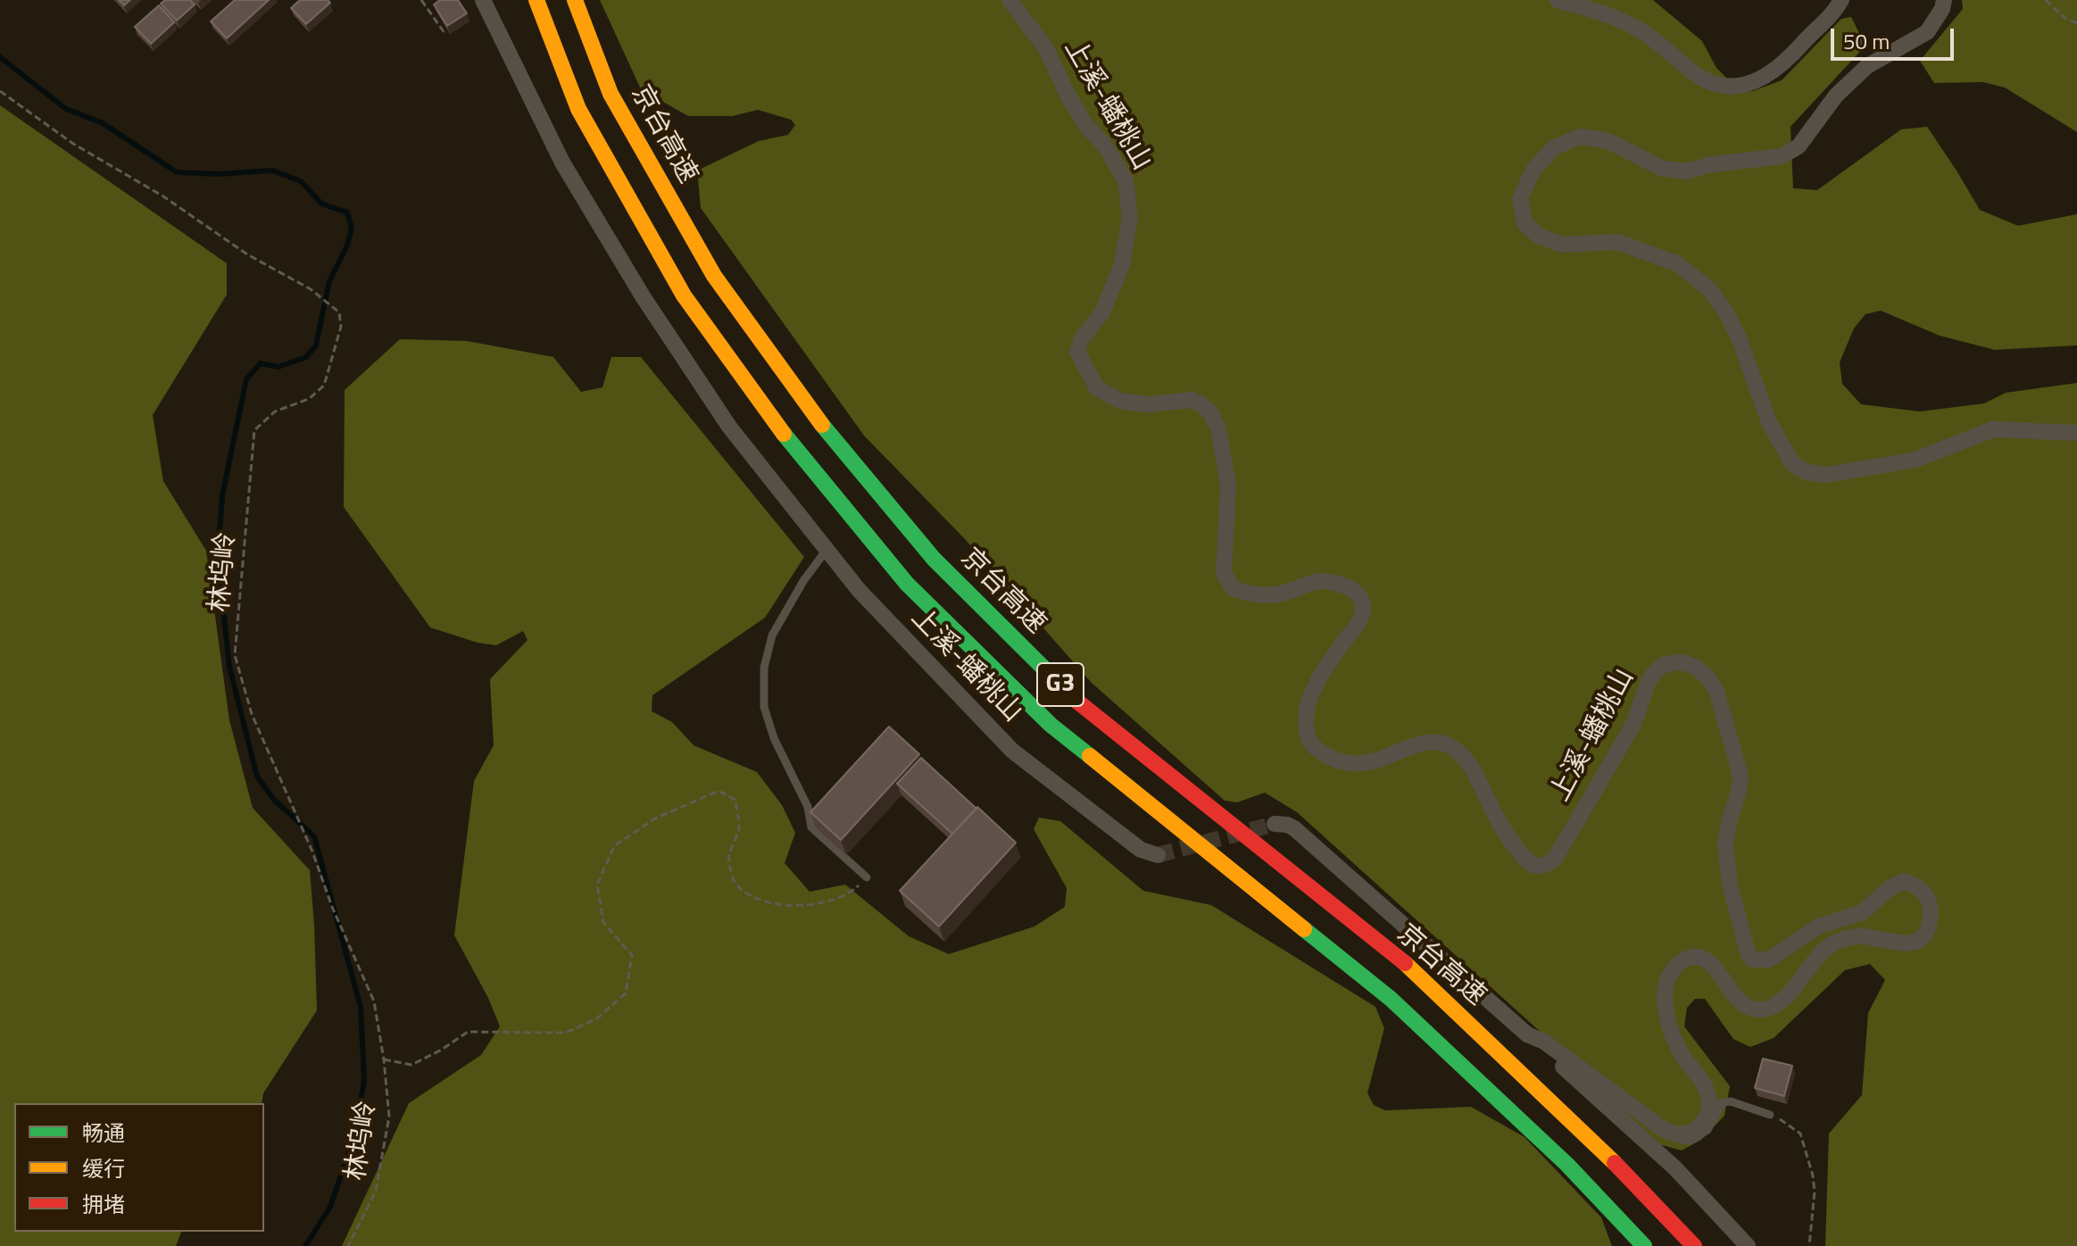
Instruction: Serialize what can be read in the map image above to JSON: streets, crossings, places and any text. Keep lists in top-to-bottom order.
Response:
{
  "streets": {
    "highway": ["京台高速", "G3"],
    "street": ["上溪-蟠桃山"],
    "path": ["林坞岭"]
  },
  "legend": ["畅通", "缓行", "拥堵"],
  "scale_bar": "50 m"
}
